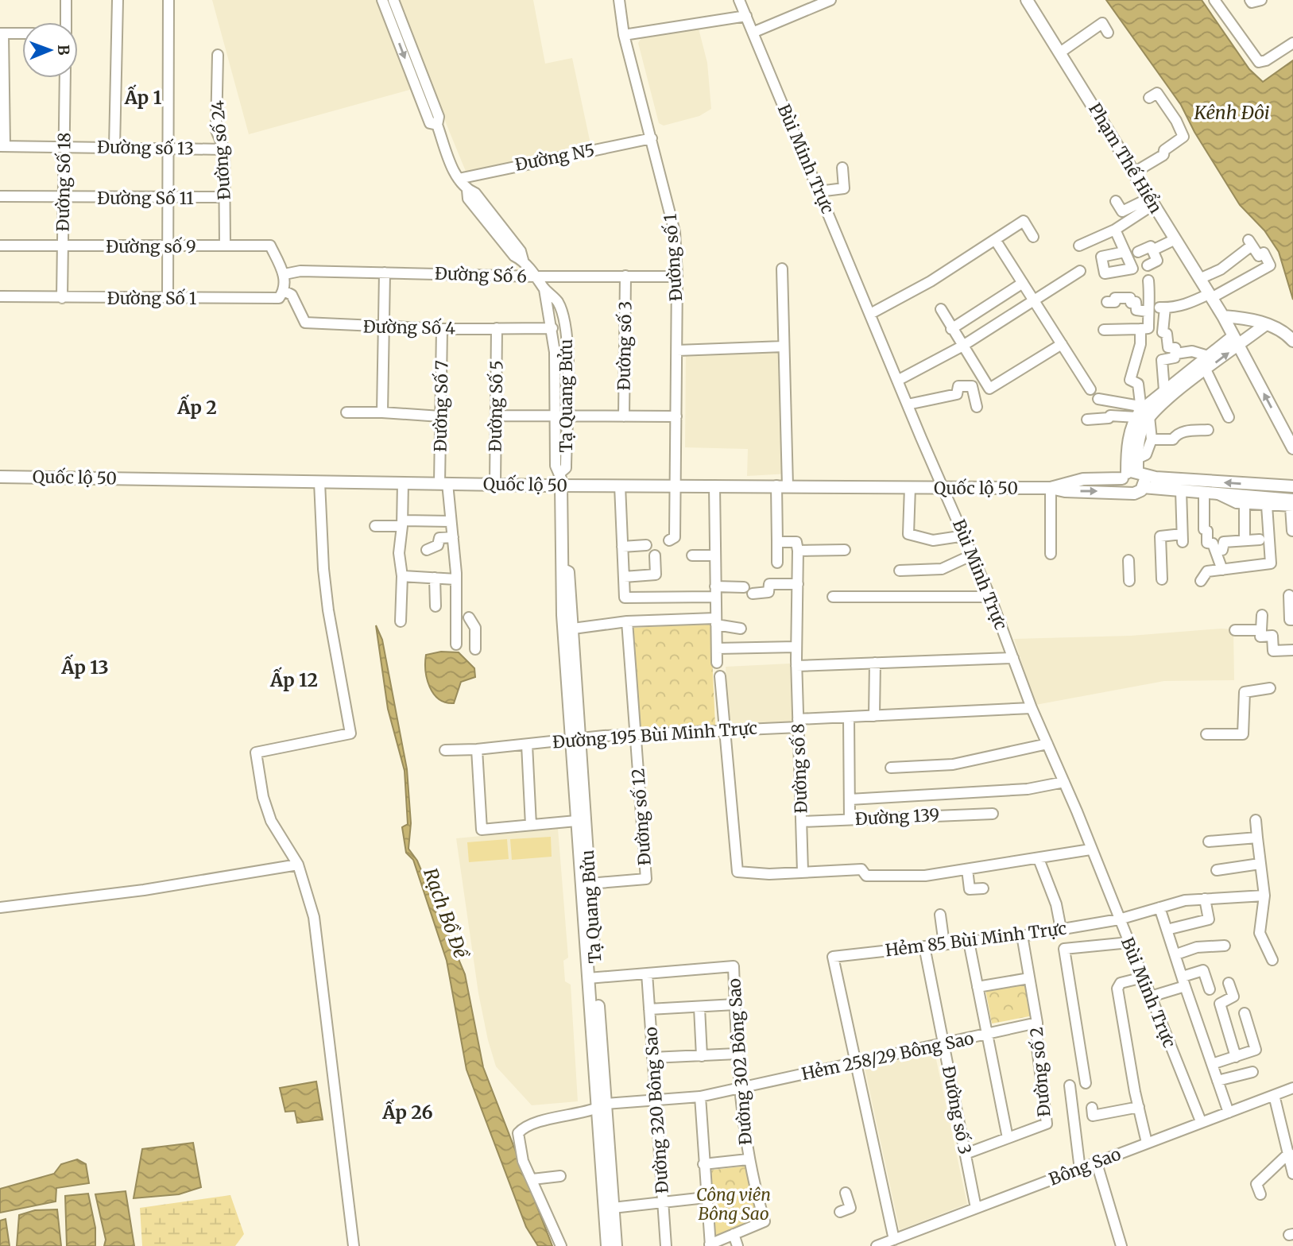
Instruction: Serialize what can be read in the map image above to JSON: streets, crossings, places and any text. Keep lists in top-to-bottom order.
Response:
{
  "streets": {
    "main road": ["Phạm Thế Hiển", "Tạ Quang Bửu", "Quốc lộ 50"],
    "street": [
      "Đường số 13",
      "Đường số 24",
      "Đường N5",
      "Bùi Minh Trực",
      "Đường Số 18",
      "Đường Số 11",
      "Đường số 9",
      "Đường số 1",
      "Đường Số 6",
      "Đường Số 1",
      "Đường Số 4",
      "Đường số 3",
      "Đường Số 7",
      "Đường Số 5",
      "Đường 195 Bùi Minh Trực",
      "Đường số 8",
      "Đường số 12",
      "Đường 139",
      "Hẻm 85 Bùi Minh Trực",
      "Hẻm 258/29 Bông Sao",
      "Đường 302 Bông Sao",
      "Đường số 2",
      "Đường 320 Bông Sao",
      "Bông Sao"
    ]
  },
  "crossings": [
    ["Đường số 13", "Đường số 24"],
    ["Đường số 13", "Đường Số 18"],
    ["Đường số 24", "Đường Số 11"],
    ["Đường số 24", "Đường số 9"],
    ["Đường N5", "Đường số 1"],
    ["Đường N5", "Tạ Quang Bửu"],
    ["Bùi Minh Trực", "Quốc lộ 50"],
    ["Bùi Minh Trực", "Đường 195 Bùi Minh Trực"],
    ["Bùi Minh Trực", "Hẻm 85 Bùi Minh Trực"],
    ["Bùi Minh Trực", "Bông Sao"],
    ["Đường Số 18", "Đường Số 11"],
    ["Đường Số 18", "Đường số 9"],
    ["Đường Số 18", "Đường Số 1"],
    ["Đường số 9", "Đường Số 6"],
    ["Đường số 1", "Đường Số 6"],
    ["Đường số 1", "Quốc lộ 50"],
    ["Đường Số 6", "Đường số 3"],
    ["Đường Số 6", "Tạ Quang Bửu"],
    ["Đường Số 1", "Đường Số 4"],
    ["Đường Số 4", "Tạ Quang Bửu"],
    ["Đường Số 4", "Đường Số 7"],
    ["Đường Số 4", "Đường Số 5"],
    ["Đường số 3", "Hẻm 85 Bùi Minh Trực"],
    ["Đường số 3", "Hẻm 258/29 Bông Sao"],
    ["Đường số 3", "Đường số 2"],
    ["Đường số 3", "Bông Sao"],
    ["Tạ Quang Bửu", "Quốc lộ 50"],
    ["Tạ Quang Bửu", "Đường 195 Bùi Minh Trực"],
    ["Tạ Quang Bửu", "Đường số 12"],
    ["Tạ Quang Bửu", "Hẻm 258/29 Bông Sao"],
    ["Đường Số 7", "Quốc lộ 50"],
    ["Đường Số 5", "Quốc lộ 50"],
    ["Đường 195 Bùi Minh Trực", "Đường số 8"],
    ["Đường 195 Bùi Minh Trực", "Đường số 12"],
    ["Đường số 8", "Đường 139"],
    ["Hẻm 85 Bùi Minh Trực", "Hẻm 258/29 Bông Sao"],
    ["Hẻm 85 Bùi Minh Trực", "Đường số 2"],
    ["Hẻm 258/29 Bông Sao", "Đường 302 Bông Sao"],
    ["Hẻm 258/29 Bông Sao", "Đường số 2"],
    ["Hẻm 258/29 Bông Sao", "Đường 320 Bông Sao"],
    ["Đường 302 Bông Sao", "Đường 320 Bông Sao"]
  ],
  "districts": [
    "Ấp 1",
    "Ấp 2",
    "Ấp 13",
    "Ấp 12",
    "Ấp 26"
  ],
  "water": ["Kênh Đôi", "Rạch Bồ Đề"],
  "parks": ["Công viên Bông Sao"],
  "north": "right"
}
